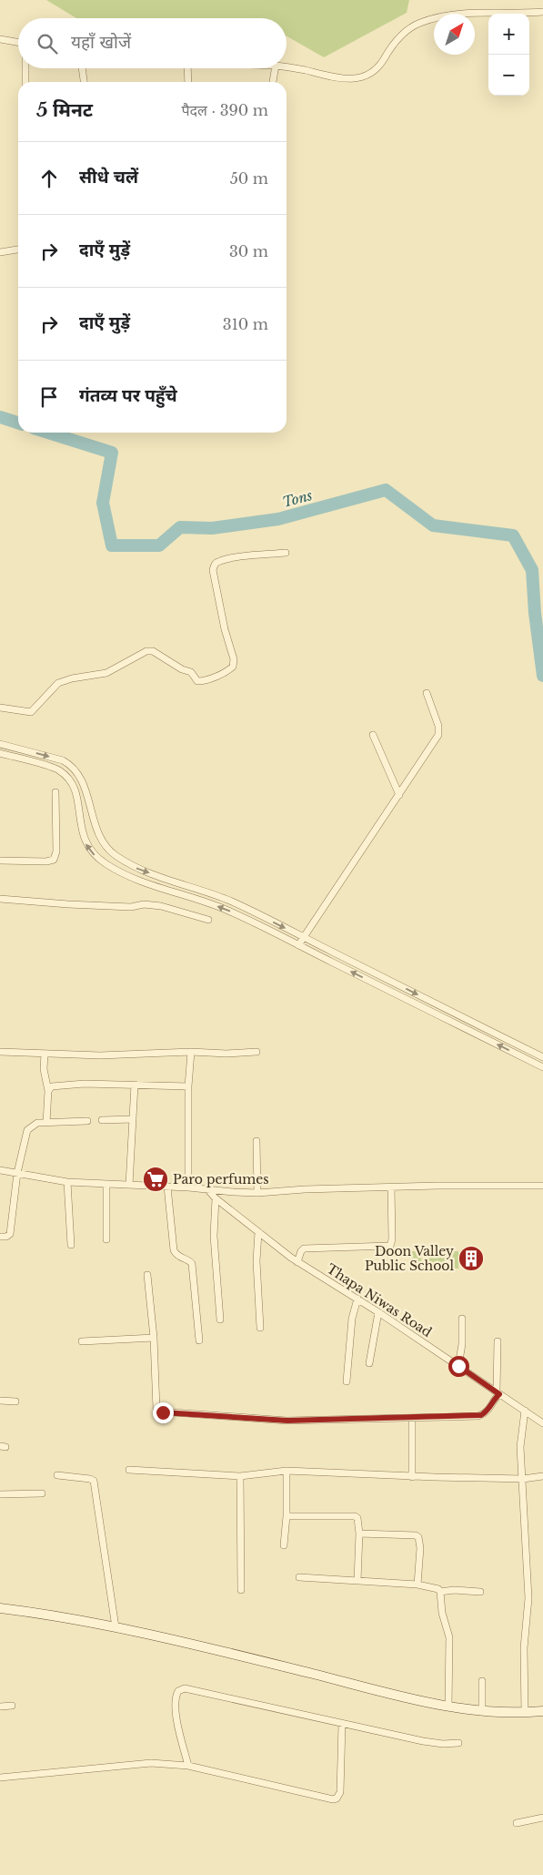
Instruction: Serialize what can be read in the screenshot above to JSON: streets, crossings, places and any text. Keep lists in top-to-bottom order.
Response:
{
  "streets": {
    "street": ["Thapa Niwas Road"]
  },
  "water": ["Tons"],
  "places": {
    "supermarket": ["Paro perfumes"],
    "building": ["Doon Valley Public School"]
  },
  "north": "top right",
  "page": {
    "map_buttons": ["+", "−"],
    "search": "यहाँ खोजें",
    "heading": ["5 मिनट", "पैदल · 390 m"],
    "list": [
      ["सीधे चलें", "50 m"],
      ["दाएँ मुड़ें", "30 m"],
      ["दाएँ मुड़ें", "310 m"],
      "गंतव्य पर पहुँचे"
    ]
  }
}
